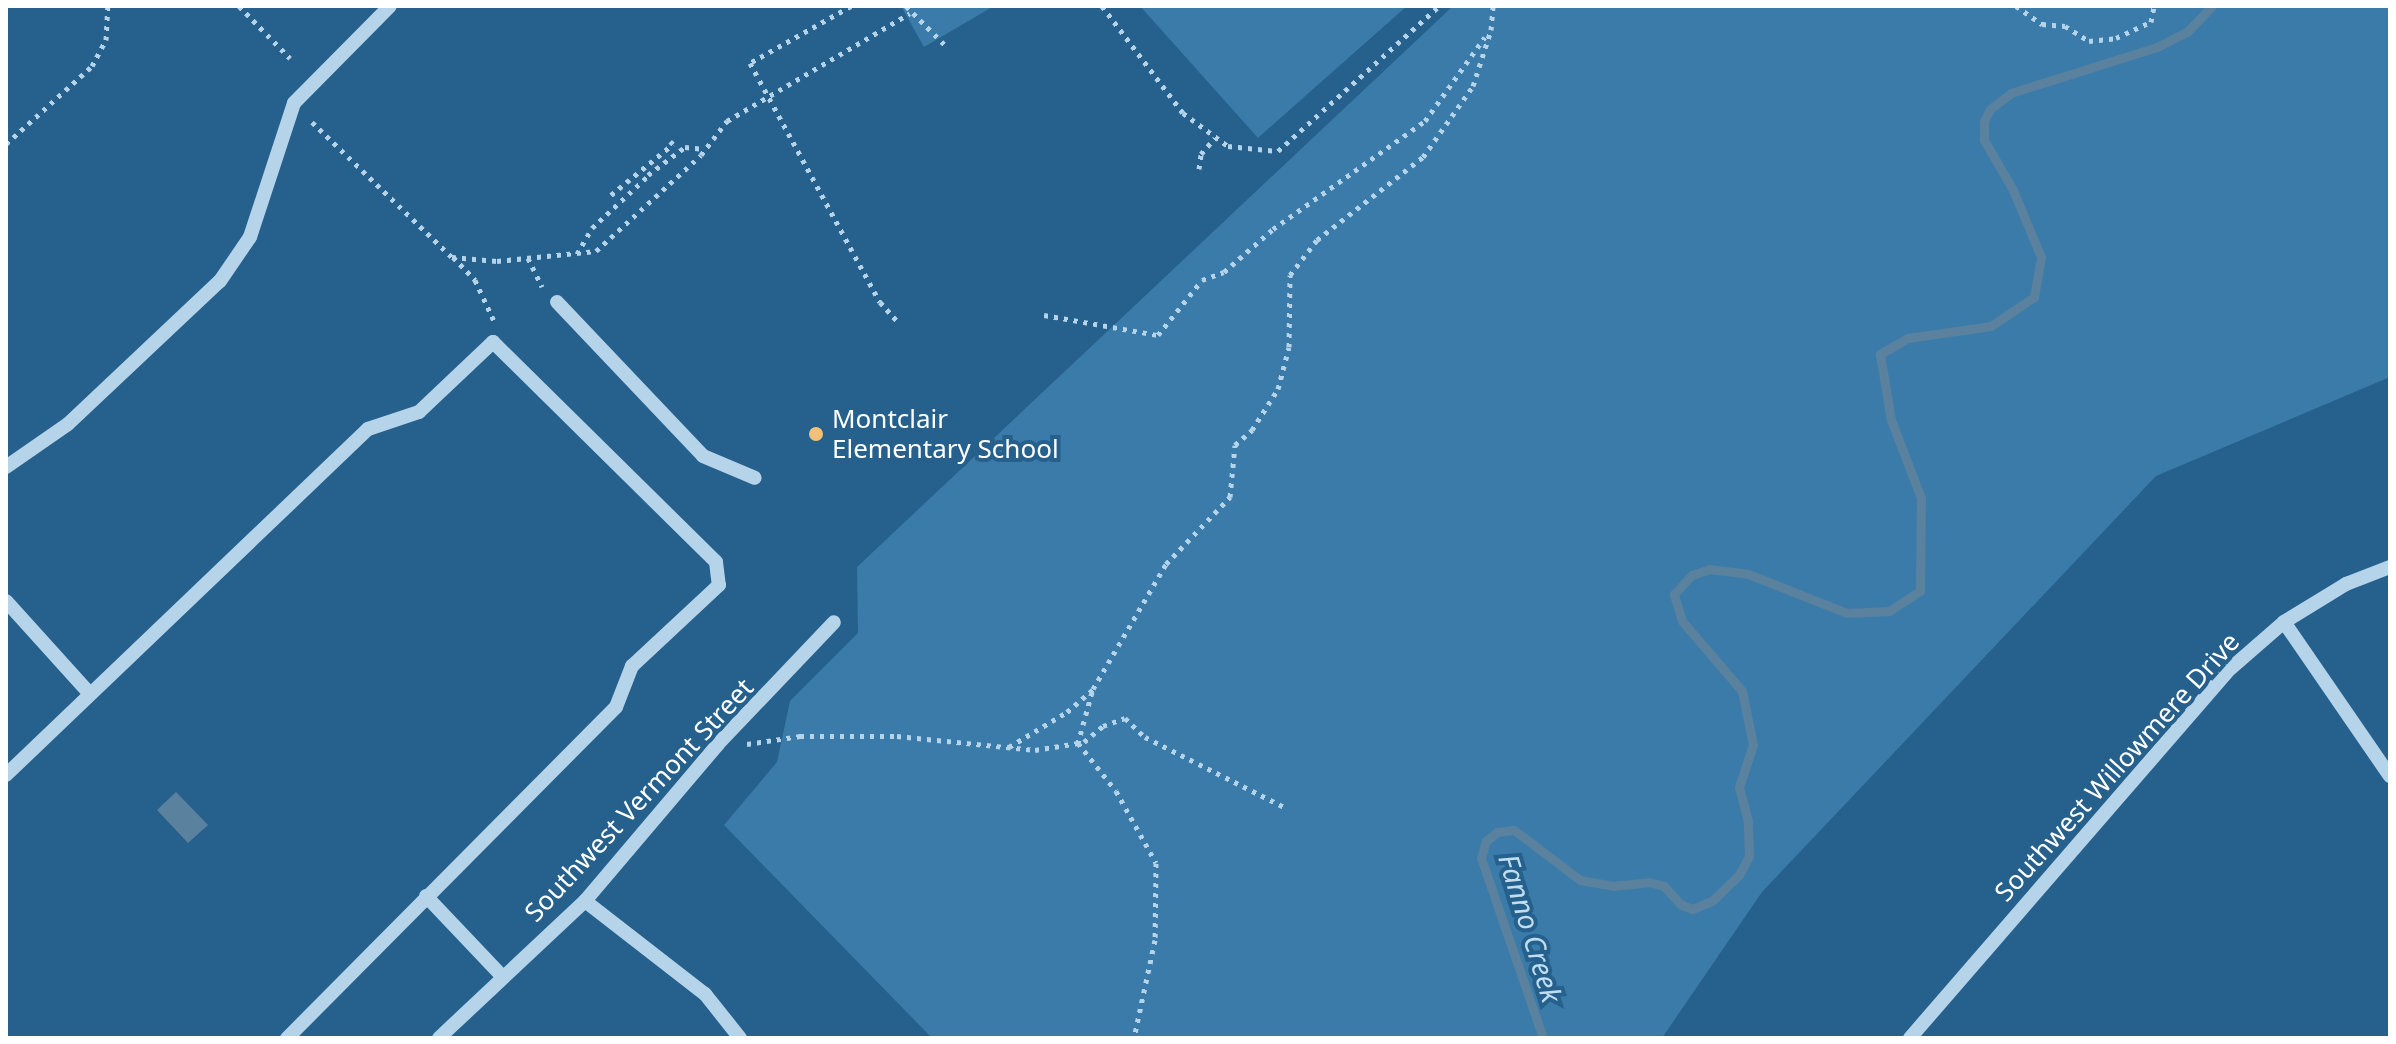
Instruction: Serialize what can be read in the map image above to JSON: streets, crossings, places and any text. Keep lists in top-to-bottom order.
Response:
{
  "streets": {
    "street": ["Southwest Willowmere Drive", "Southwest Vermont Street"]
  },
  "water": ["Fanno Creek"],
  "places": ["Montclair Elementary School"]
}
